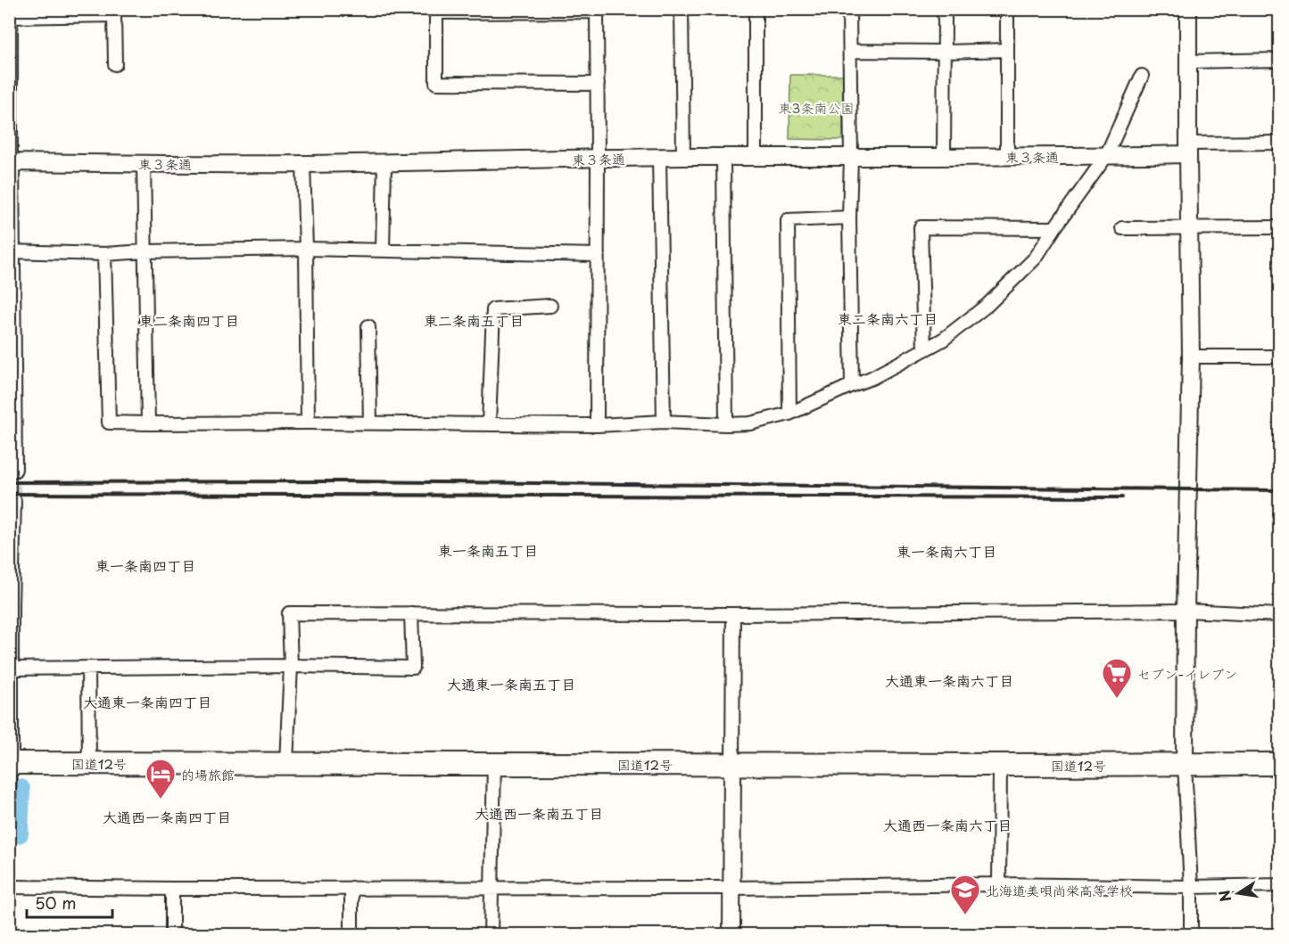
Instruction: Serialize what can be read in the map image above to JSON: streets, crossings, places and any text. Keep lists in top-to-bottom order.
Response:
{
  "streets": {
    "highway": ["国道12号"],
    "street": ["東３条通"]
  },
  "districts": [
    "東二条南六丁目",
    "東二条南四丁目",
    "東二条南五丁目",
    "東一条南五丁目",
    "東一条南六丁目",
    "東一条南四丁目",
    "大通東一条南六丁目",
    "大通東一条南五丁目",
    "大通東一条南四丁目",
    "大通西一条南五丁目",
    "大通西一条南四丁目",
    "大通西一条南六丁目"
  ],
  "parks": ["東3条南公園"],
  "places": {
    "supermarket": ["セブン-イレブン"],
    "hotel": ["的場旅館"],
    "school or university": ["北海道美唄尚栄高等学校"]
  },
  "scale_bar": "50 m",
  "north": "left"
}
